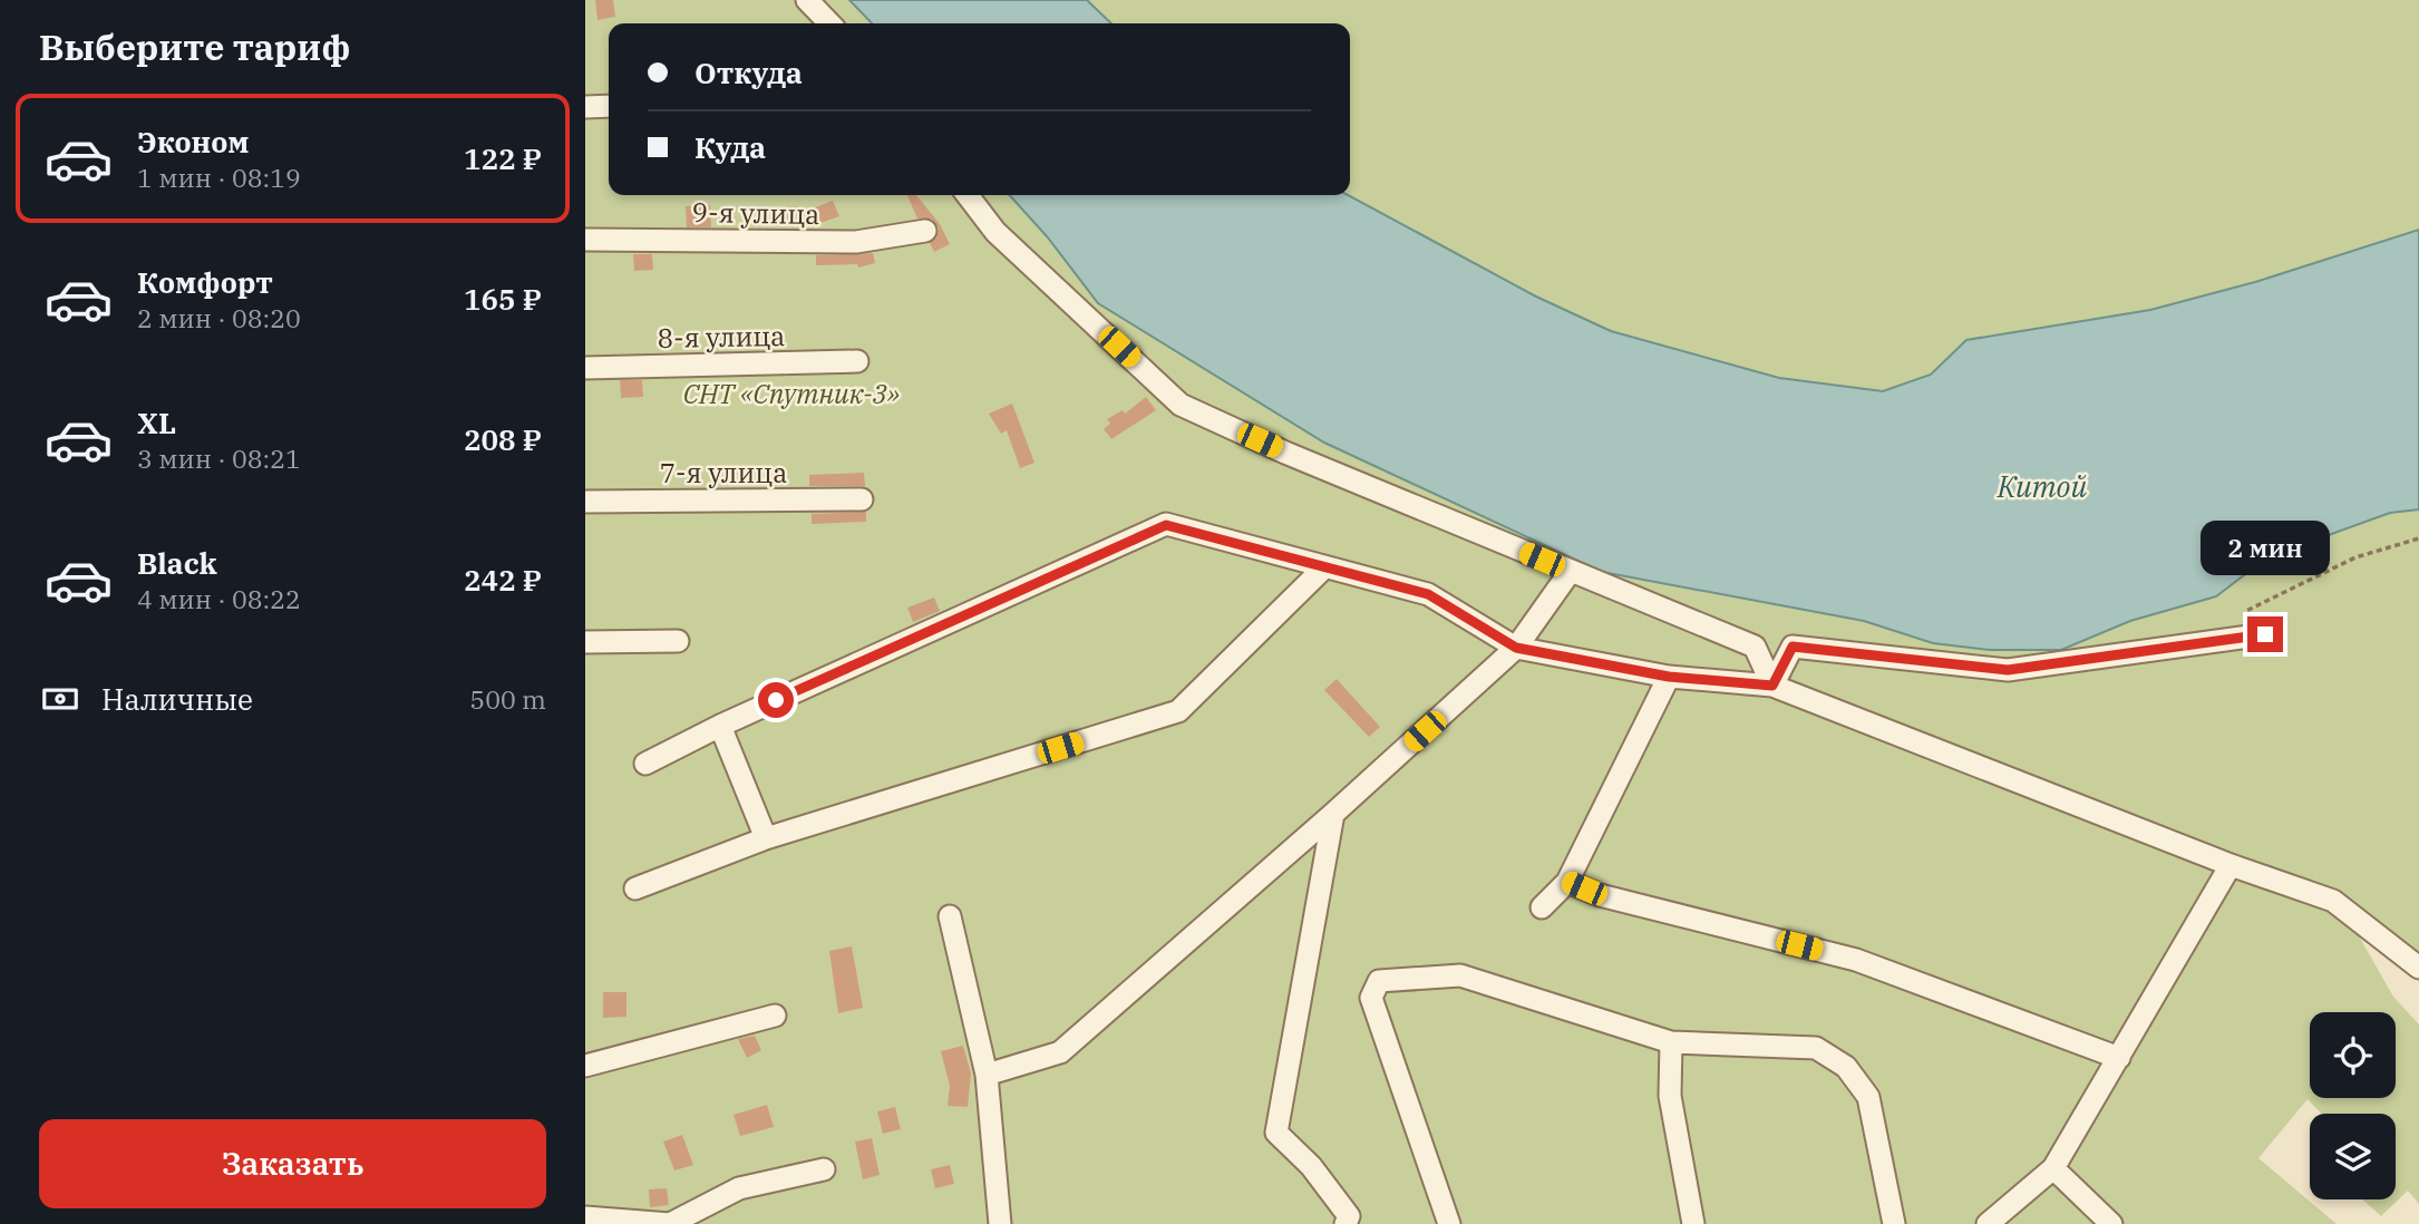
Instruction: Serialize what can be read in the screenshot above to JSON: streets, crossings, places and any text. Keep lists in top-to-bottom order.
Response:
{
  "streets": {
    "street": ["9-я улица", "8-я улица", "7-я улица"]
  },
  "water": ["Китой"],
  "parks": ["СНТ «Спутник-3»"],
  "page": {
    "heading": "Выберите тариф",
    "banner": ["Откуда", "Куда"],
    "list": [
      {
        "name": "Эконом",
        "note": "1 мин · 08:19",
        "value": "122 ₽"
      },
      {
        "name": "Комфорт",
        "note": "2 мин · 08:20",
        "value": "165 ₽"
      },
      {
        "name": "XL",
        "note": "3 мин · 08:21",
        "value": "208 ₽"
      },
      {
        "name": "Black",
        "note": "4 мин · 08:22",
        "value": "242 ₽"
      }
    ],
    "bubble": "2 мин",
    "pay": ["Наличные", "500 m"],
    "buttons": "Заказать"
  }
}
